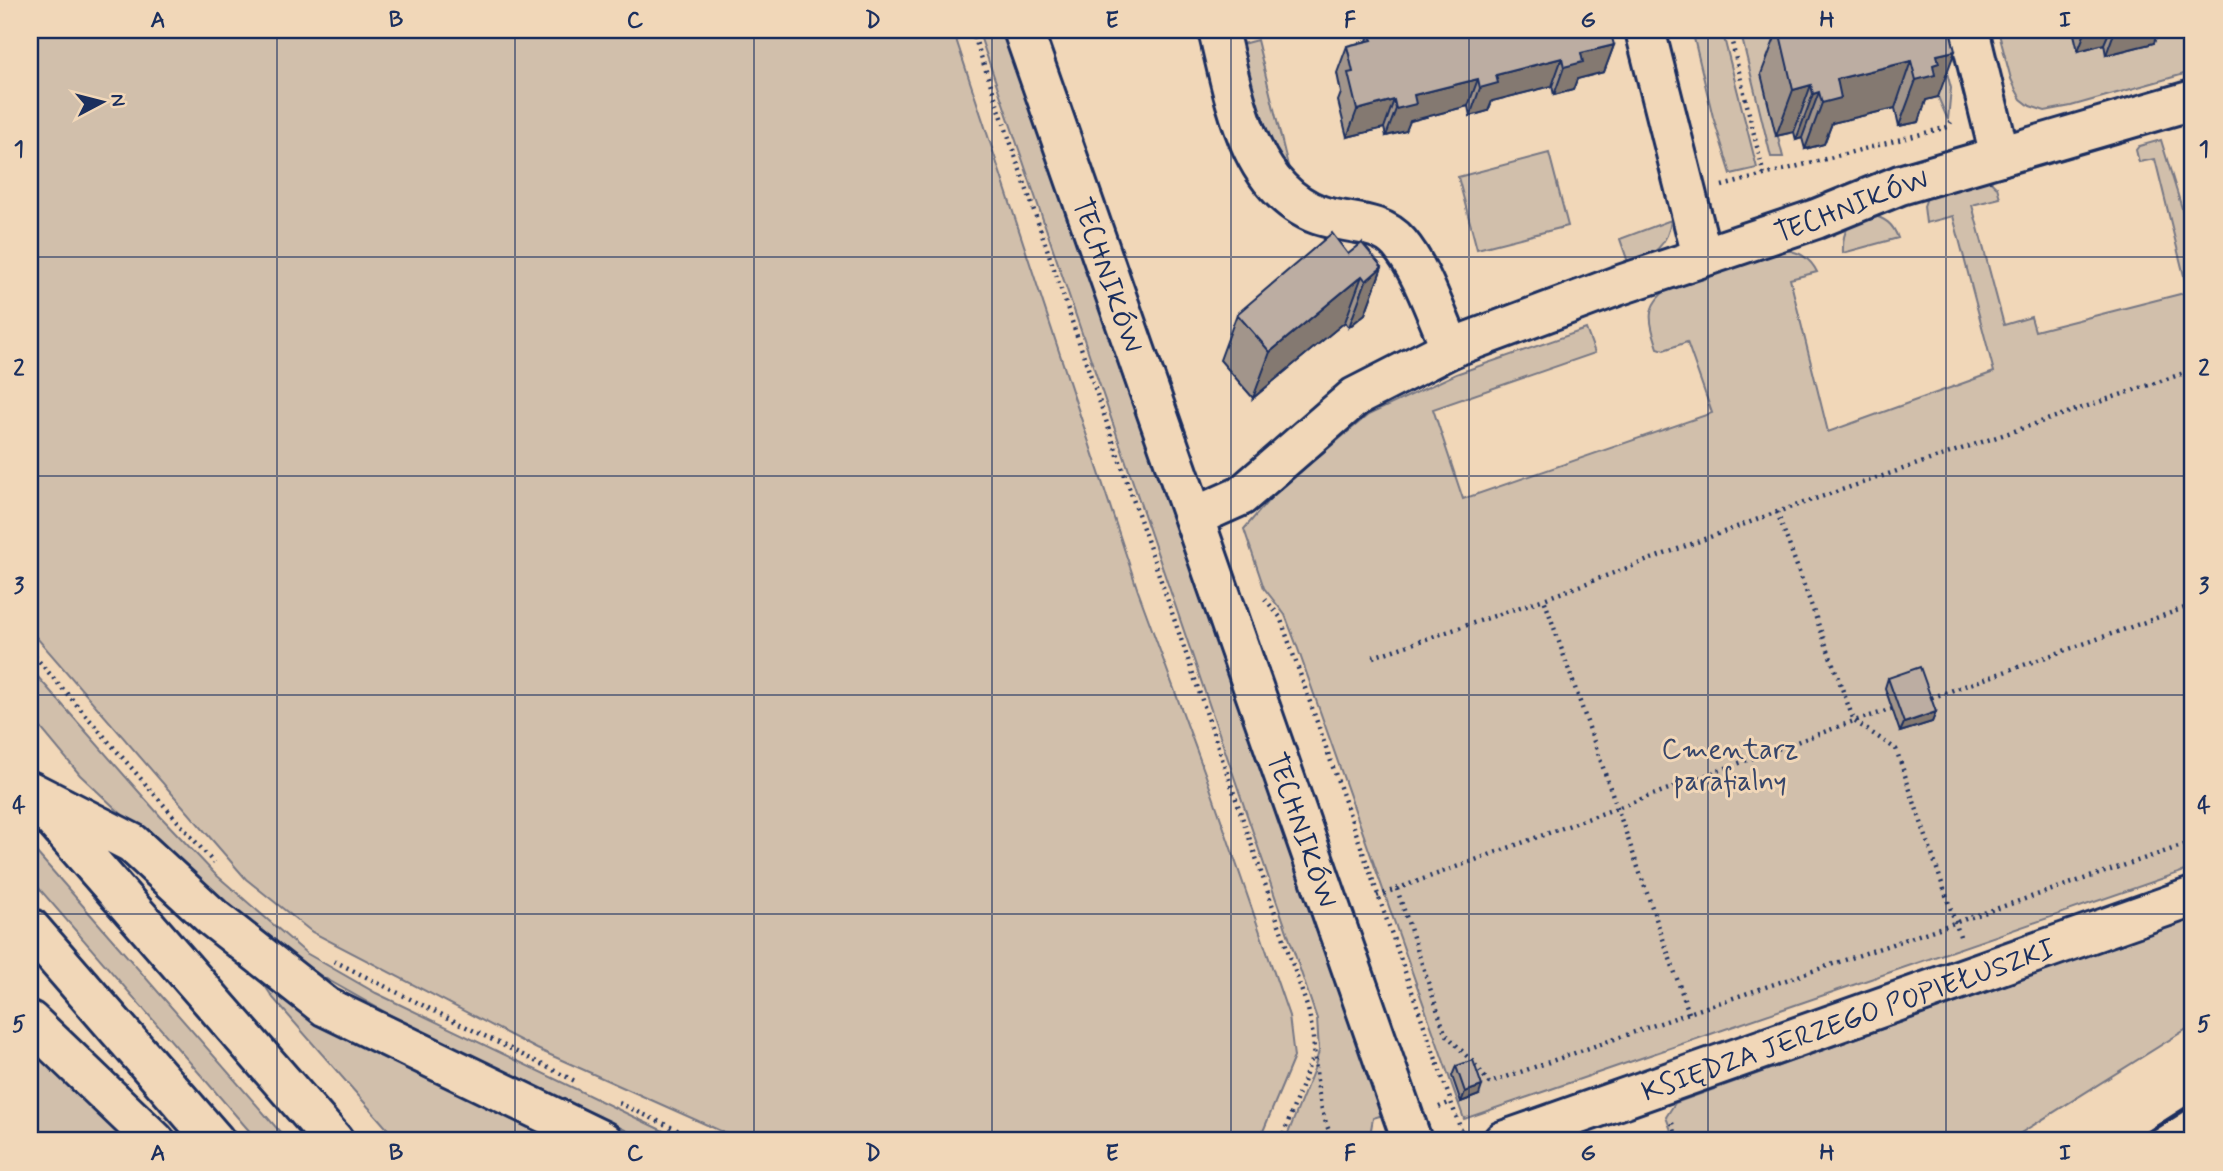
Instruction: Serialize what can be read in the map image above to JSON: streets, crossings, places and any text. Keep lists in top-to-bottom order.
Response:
{
  "streets": {
    "main road": ["TECHNIKÓW", "KSIĘDZA JERZEGO POPIEŁUSZKI"]
  },
  "parks": ["Cmentarz parafialny"],
  "north": "right",
  "grid": {
    "columns": [
      "A",
      "B",
      "C",
      "D",
      "E",
      "F",
      "G",
      "H",
      "I"
    ],
    "rows": [
      "1",
      "2",
      "3",
      "4",
      "5"
    ]
  }
}
